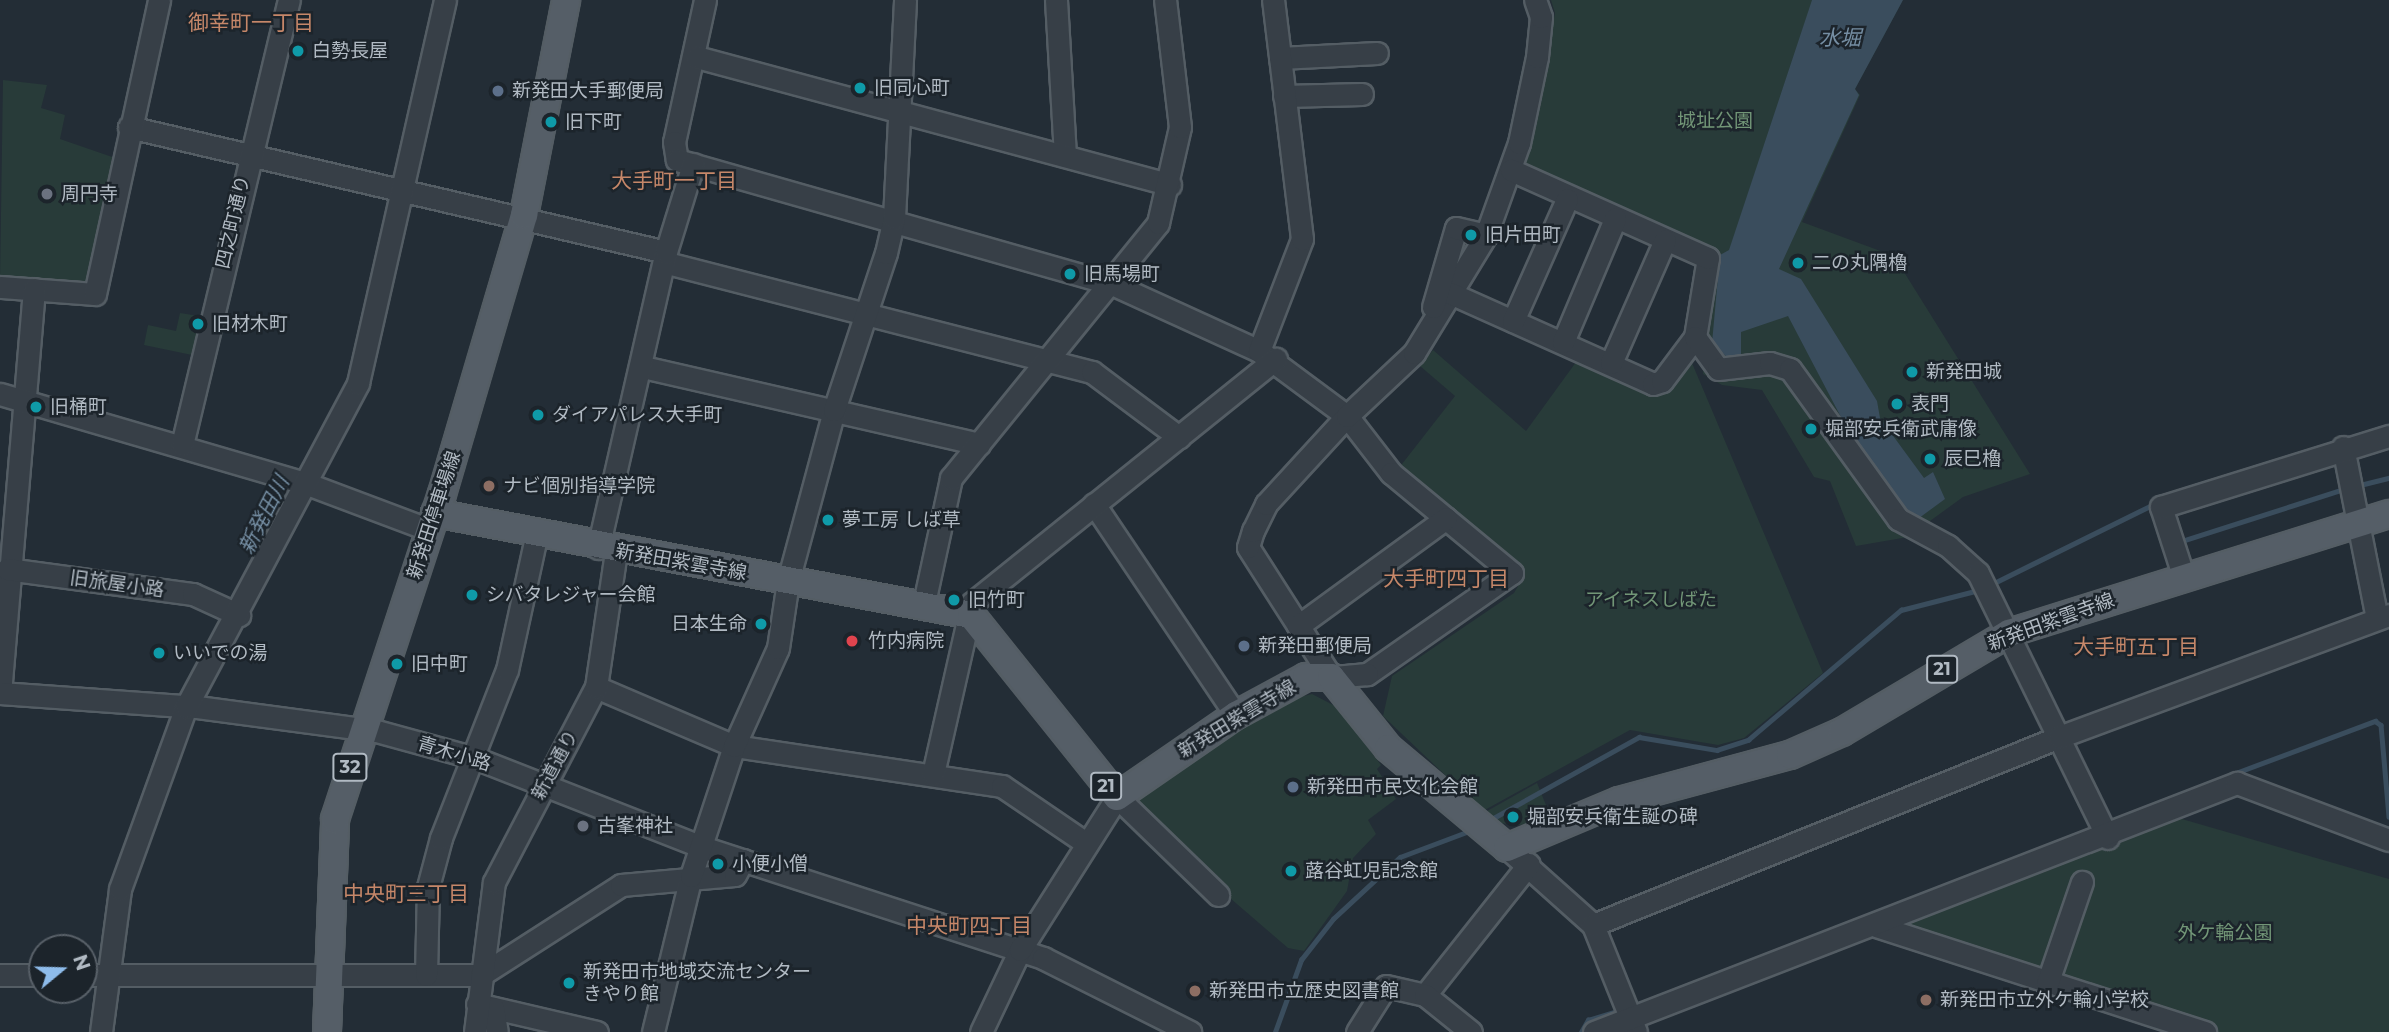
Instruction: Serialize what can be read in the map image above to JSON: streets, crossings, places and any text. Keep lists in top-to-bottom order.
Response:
{
  "streets": {
    "main road": [
      "新発田停車場線",
      "新発田紫雲寺線",
      "21",
      "32"
    ],
    "street": [
      "四之町通り",
      "旧旅屋小路",
      "青木小路",
      "新道通り"
    ]
  },
  "crossings": [
    ["新発田停車場線", "新発田紫雲寺線"],
    ["新発田停車場線", "青木小路"],
    ["新発田紫雲寺線", "21"],
    ["新発田紫雲寺線", "新道通り"],
    ["青木小路", "新道通り"]
  ],
  "districts": [
    "御幸町一丁目",
    "大手町一丁目",
    "大手町四丁目",
    "大手町五丁目",
    "中央町三丁目",
    "中央町四丁目"
  ],
  "water": ["水堀", "新発田川"],
  "parks": ["城址公園", "アイネスしばた", "外ケ輪公園"],
  "places": [
    "白勢長屋",
    "旧同心町",
    "新発田大手郵便局",
    "旧下町",
    "周円寺",
    "旧片田町",
    "二の丸隅櫓",
    "旧馬場町",
    "旧材木町",
    "新発田城",
    "表門",
    "旧桶町",
    "ダイアパレス大手町",
    "堀部安兵衛武庸像",
    "辰巳櫓",
    "ナビ個別指導学院",
    "夢工房 しば草",
    "シバタレジャー会館",
    "旧竹町",
    "日本生命",
    "竹内病院",
    "新発田郵便局",
    "いいでの湯",
    "旧中町",
    "新発田市民文化会館",
    "堀部安兵衛生誕の碑",
    "古峯神社",
    "小便小僧",
    "蕗谷虹児記念館",
    "新発田市地域交流センター きやり館",
    "新発田市立歴史図書館",
    "新発田市立外ケ輪小学校"
  ],
  "north": "right"
}
